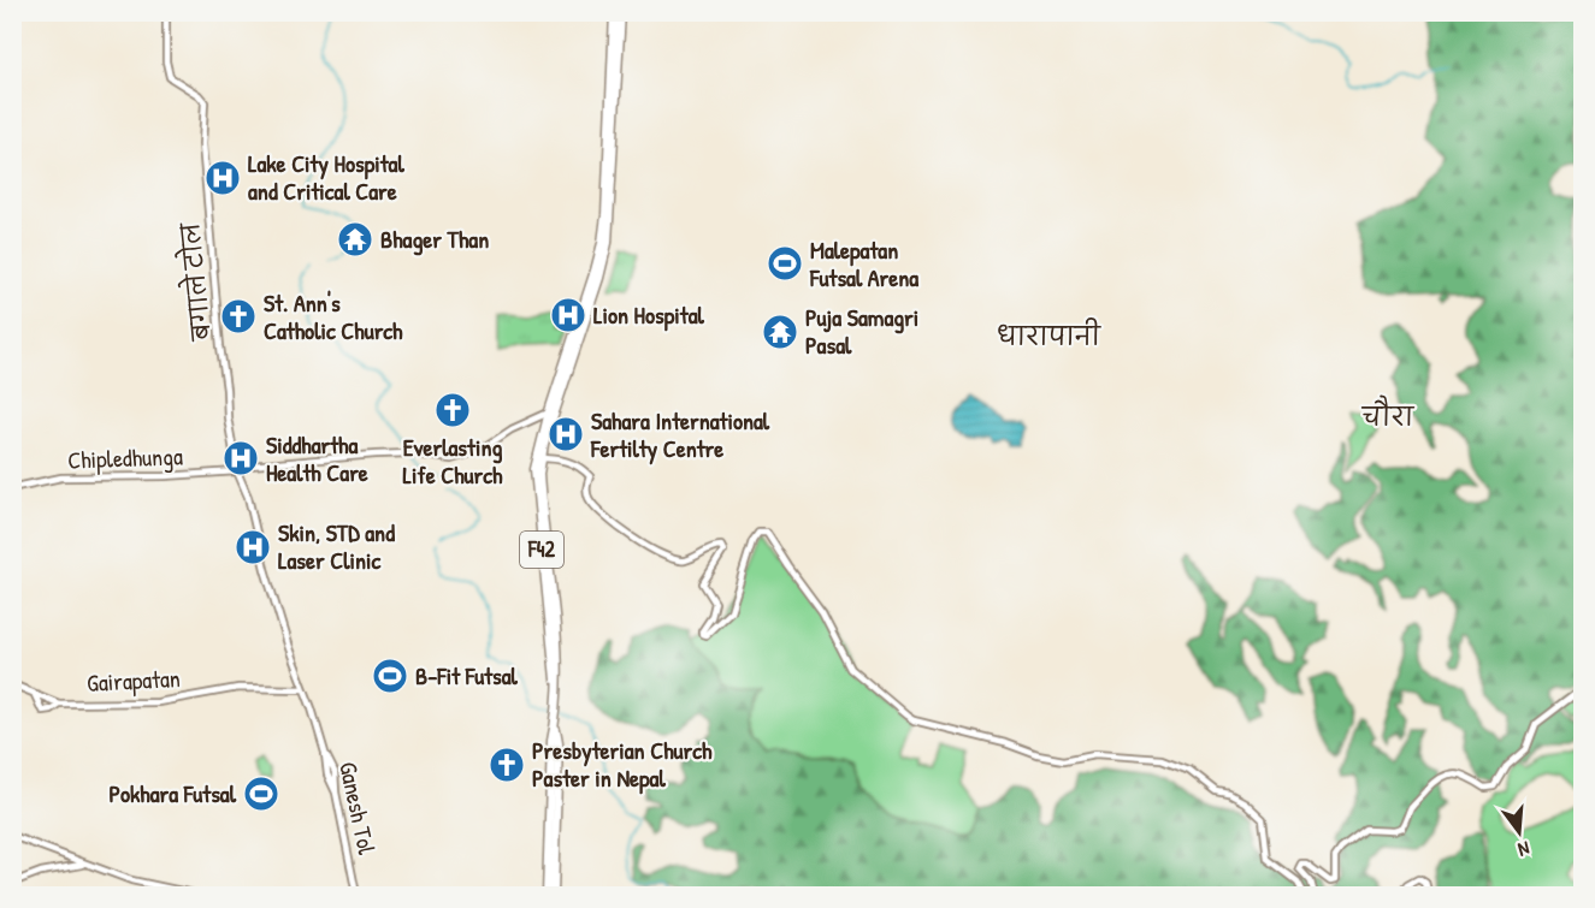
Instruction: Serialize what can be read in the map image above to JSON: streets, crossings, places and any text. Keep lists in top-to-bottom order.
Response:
{
  "streets": {
    "highway": ["F42"],
    "main road": [
      "बगाले टोल",
      "Chipledhunga",
      "Gairapatan",
      "Ganesh Tol"
    ]
  },
  "crossings": [
    ["बगाले टोल", "Chipledhunga"],
    ["बगाले टोल", "Gairapatan"],
    ["बगाले टोल", "Ganesh Tol"],
    ["Chipledhunga", "F42"],
    ["Gairapatan", "Ganesh Tol"]
  ],
  "districts": ["धारापानी", "चौरा"],
  "places": {
    "hospital": [
      "Lake City Hospital and Critical Care",
      "Lion Hospital",
      "Sahara International Fertilty Centre",
      "Siddhartha Health Care",
      "Skin, STD and Laser Clinic"
    ],
    "temple": ["Bhager Than", "Puja Samagri Pasal"],
    "sports": ["Malepatan Futsal Arena", "B-Fit Futsal", "Pokhara Futsal"],
    "church": ["St. Ann's Catholic Church", "Everlasting Life Church", "Presbyterian Church Paster in Nepal"]
  },
  "north": "bottom"
}
